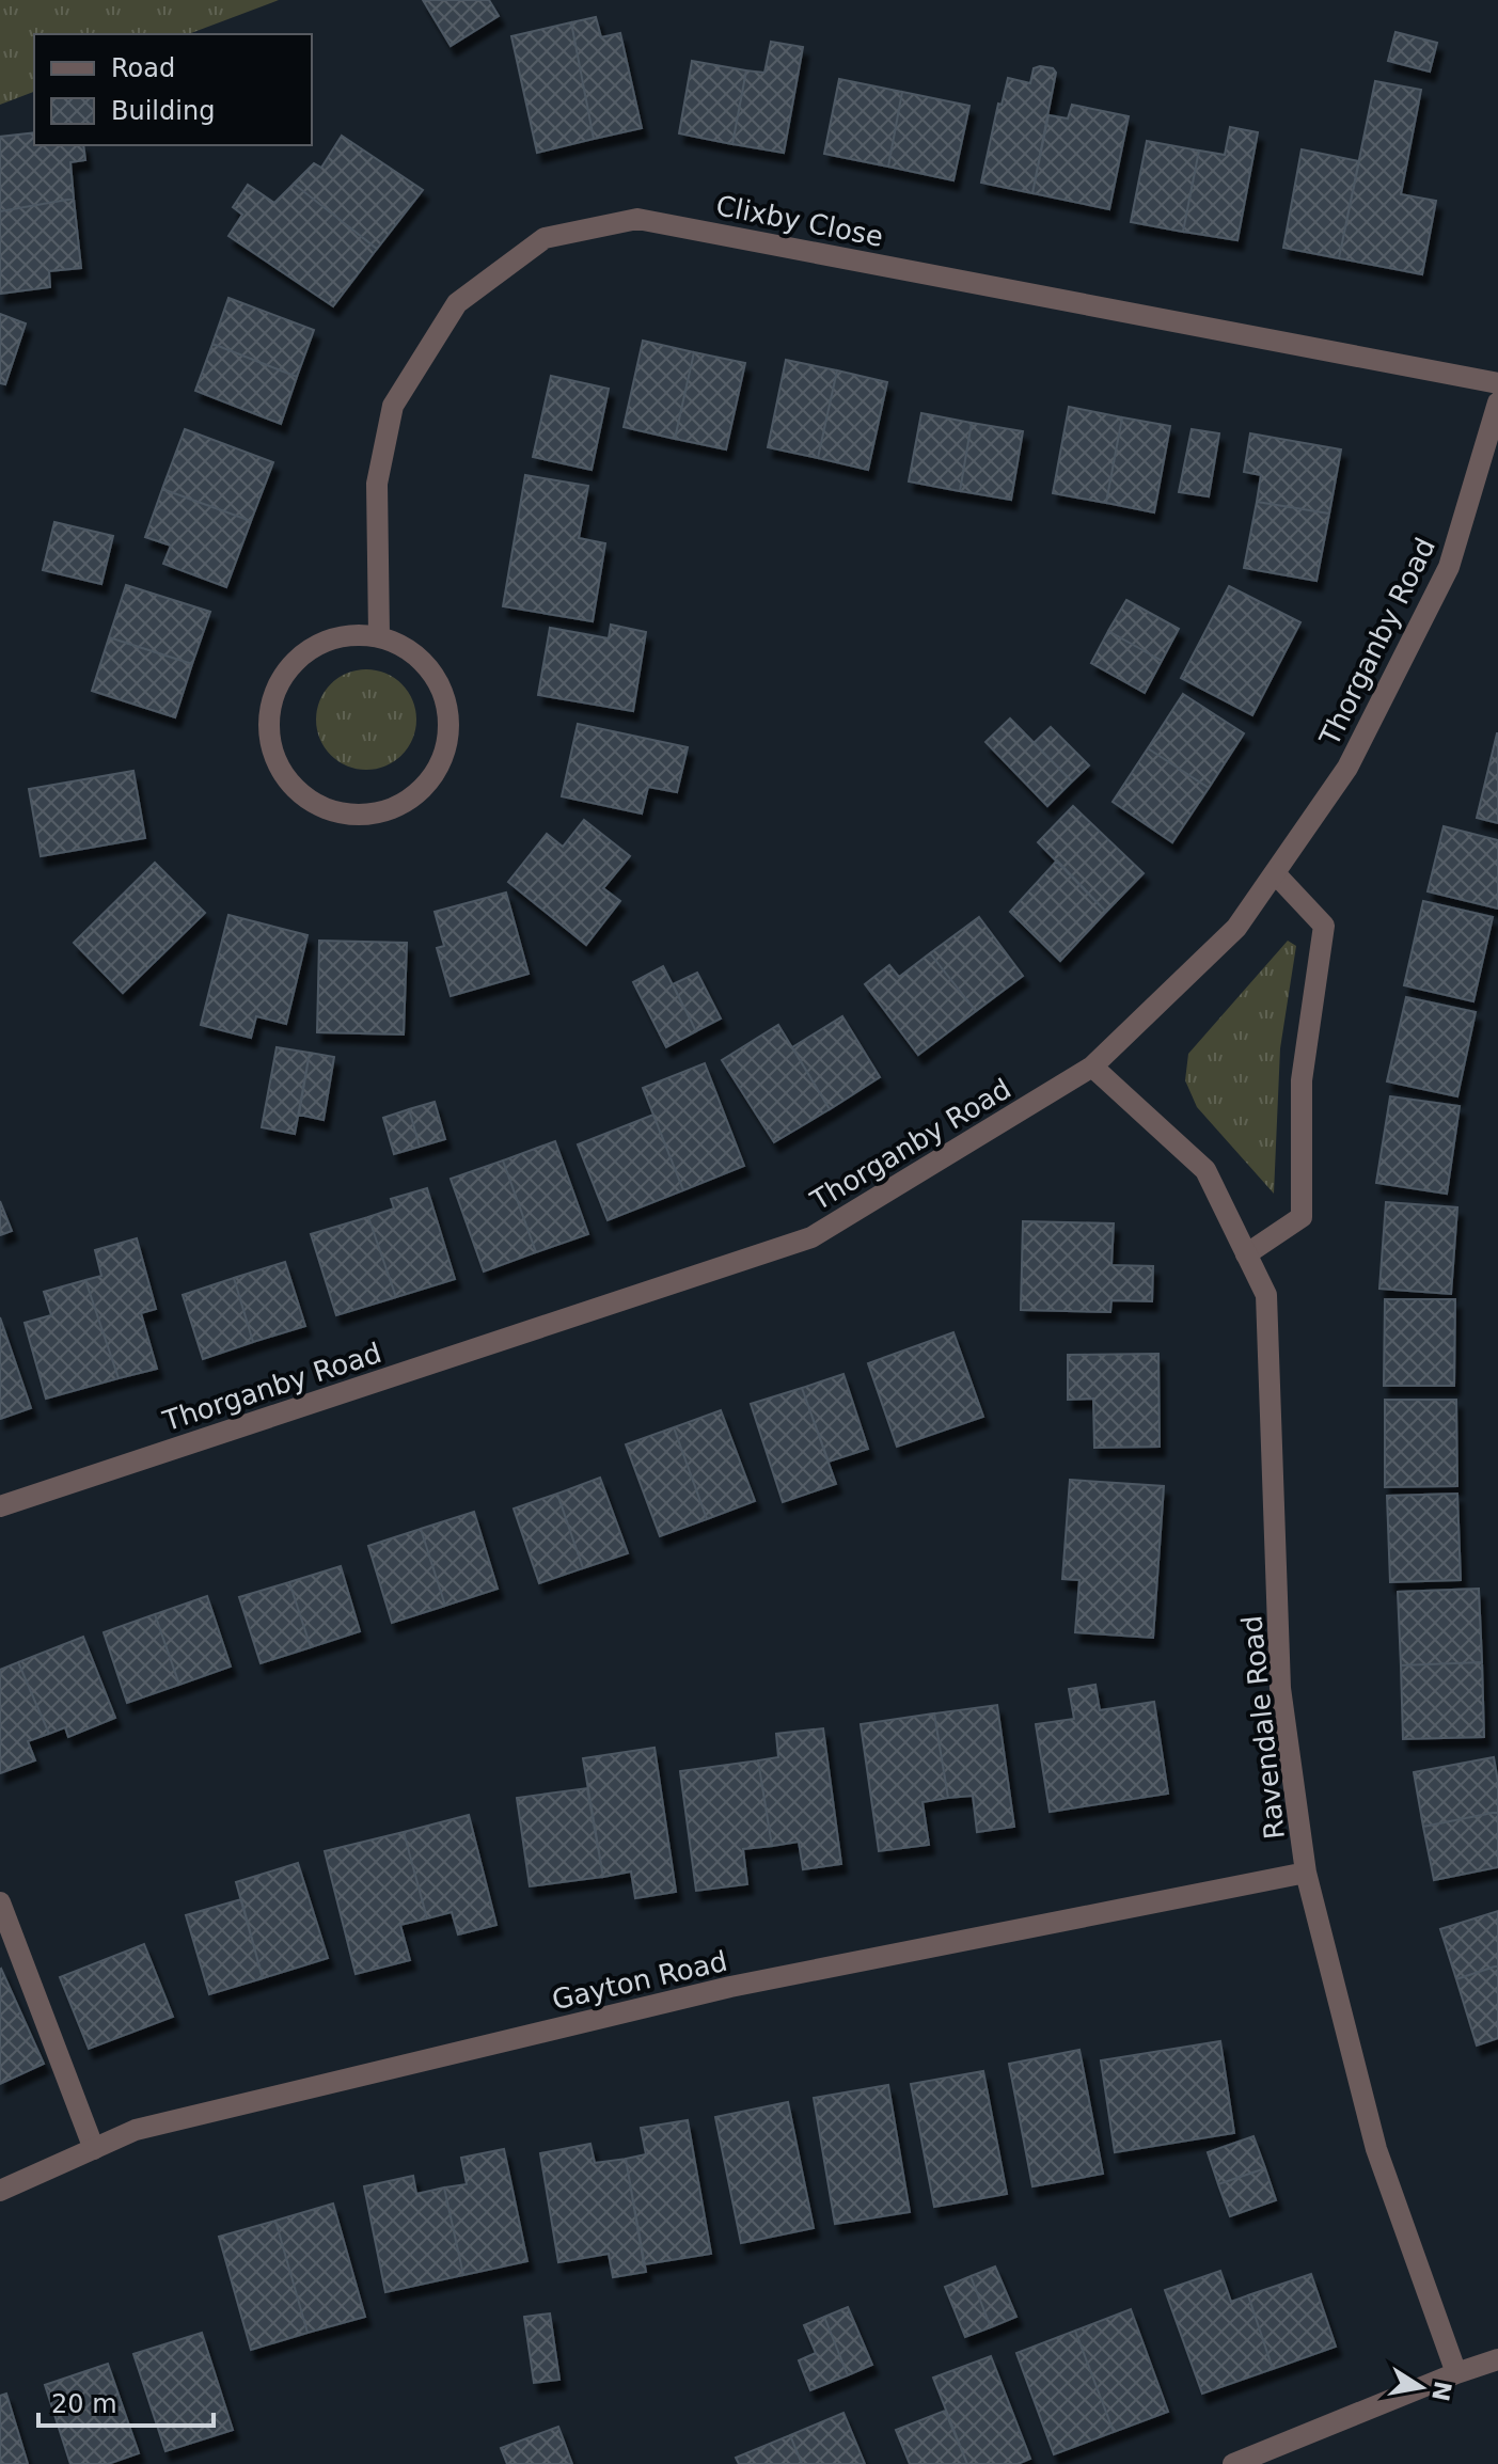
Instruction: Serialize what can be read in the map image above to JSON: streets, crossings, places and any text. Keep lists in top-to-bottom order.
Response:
{
  "streets": {
    "street": [
      "Clixby Close",
      "Thorganby Road",
      "Ravendale Road",
      "Gayton Road"
    ]
  },
  "crossings": [
    ["Thorganby Road", "Ravendale Road"],
    ["Ravendale Road", "Gayton Road"]
  ],
  "legend": ["Road", "Building"],
  "scale_bar": "20 m",
  "north": "right"
}
